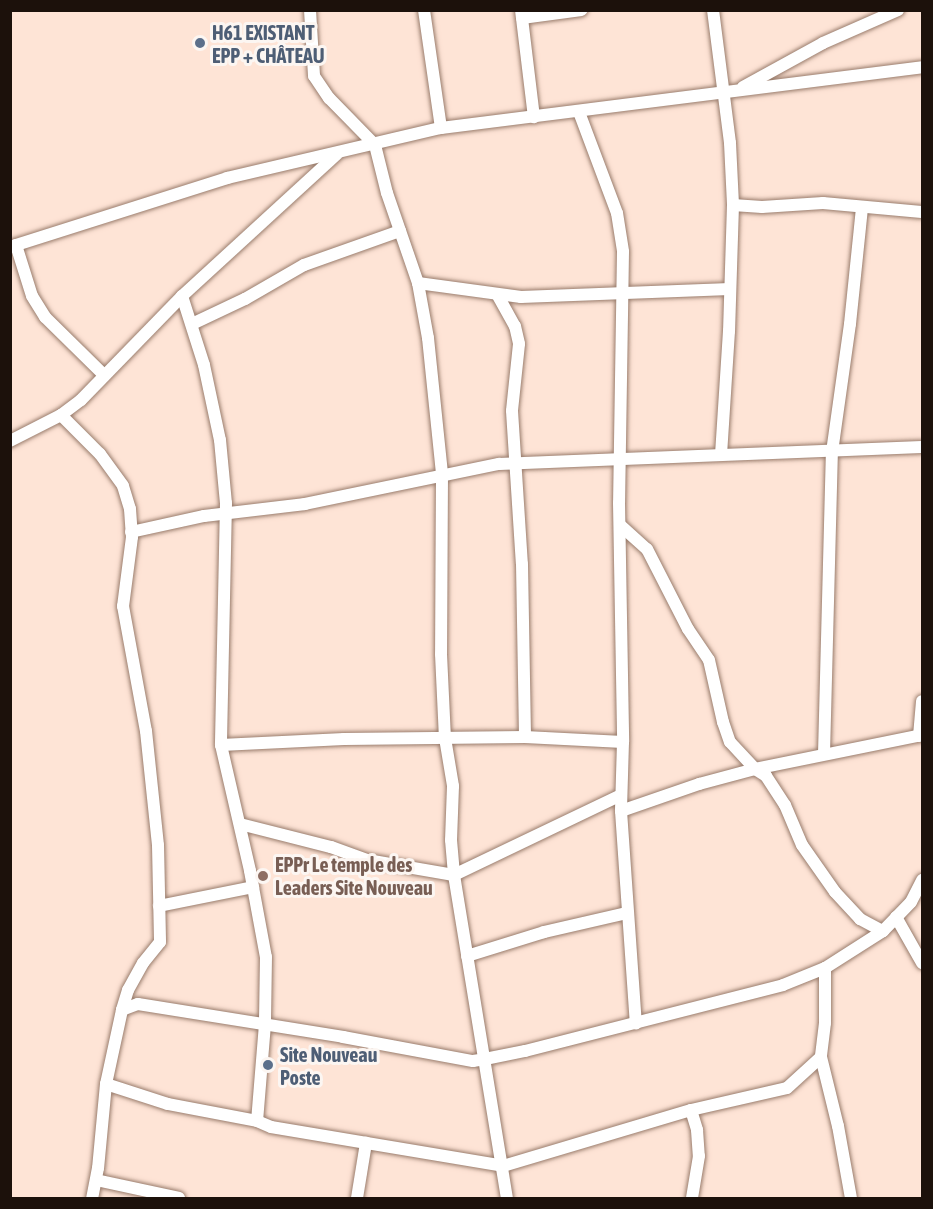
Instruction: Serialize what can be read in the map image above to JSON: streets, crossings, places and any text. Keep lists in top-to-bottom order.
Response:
{
  "places": ["H61 EXISTANT EPP + CHÂTEAU", "EPPr Le temple des Leaders Site Nouveau", "Site Nouveau Poste"]
}
